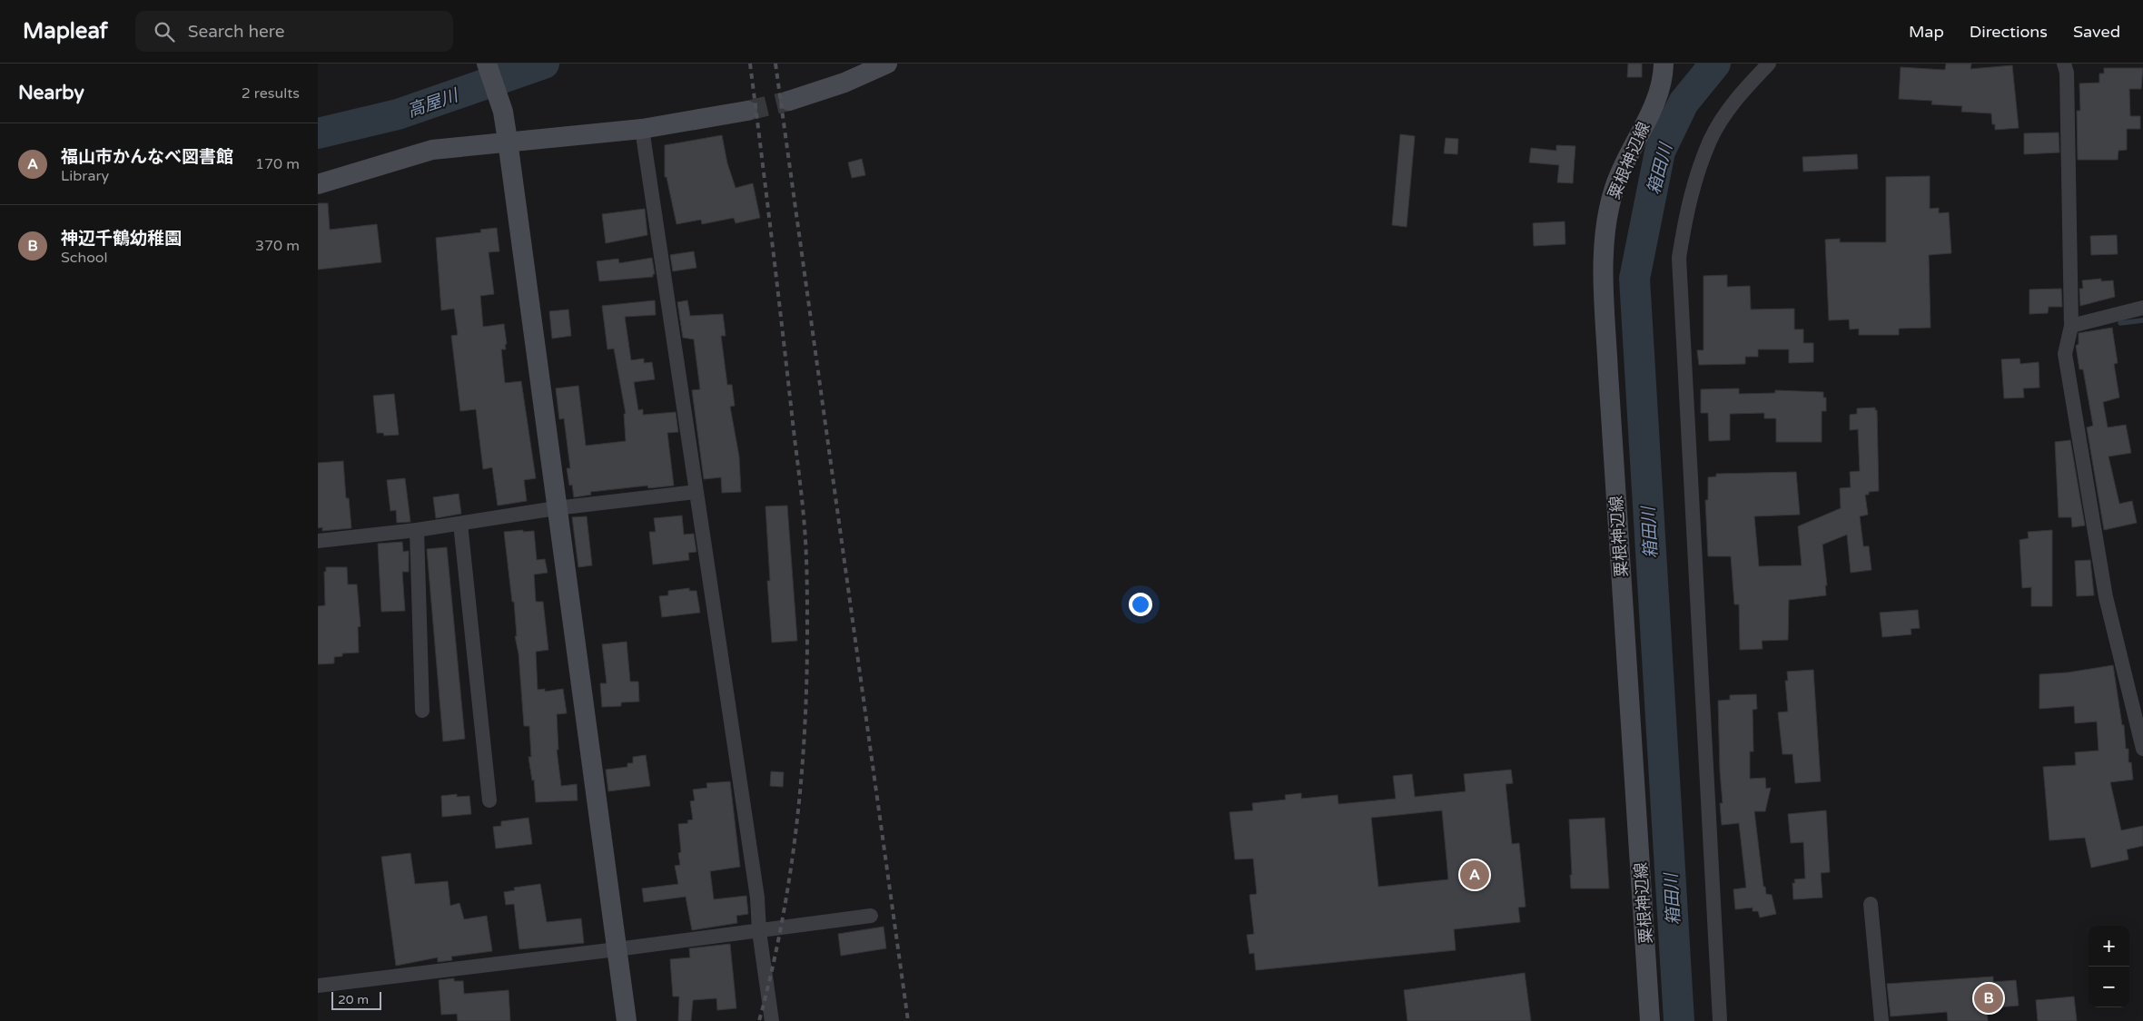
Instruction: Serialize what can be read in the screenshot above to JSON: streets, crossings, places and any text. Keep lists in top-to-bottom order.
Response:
{
  "streets": {
    "street": ["粟根神辺線"]
  },
  "water": ["高屋川", "箱田川"],
  "scale_bar": "20 m",
  "page": {
    "header": "Mapleaf",
    "search": "Search here",
    "nav": ["Map", "Directions", "Saved"],
    "heading": ["Nearby", "2 results"],
    "list": [
      {
        "mark": "A",
        "name": "福山市かんなべ図書館",
        "note": "Library",
        "value": "170 m"
      },
      {
        "mark": "B",
        "name": "神辺千鶴幼稚園",
        "note": "School",
        "value": "370 m"
      }
    ],
    "pins": ["A", "B"],
    "map_buttons": ["+", "−"],
    "scale": "20 m"
  }
}
